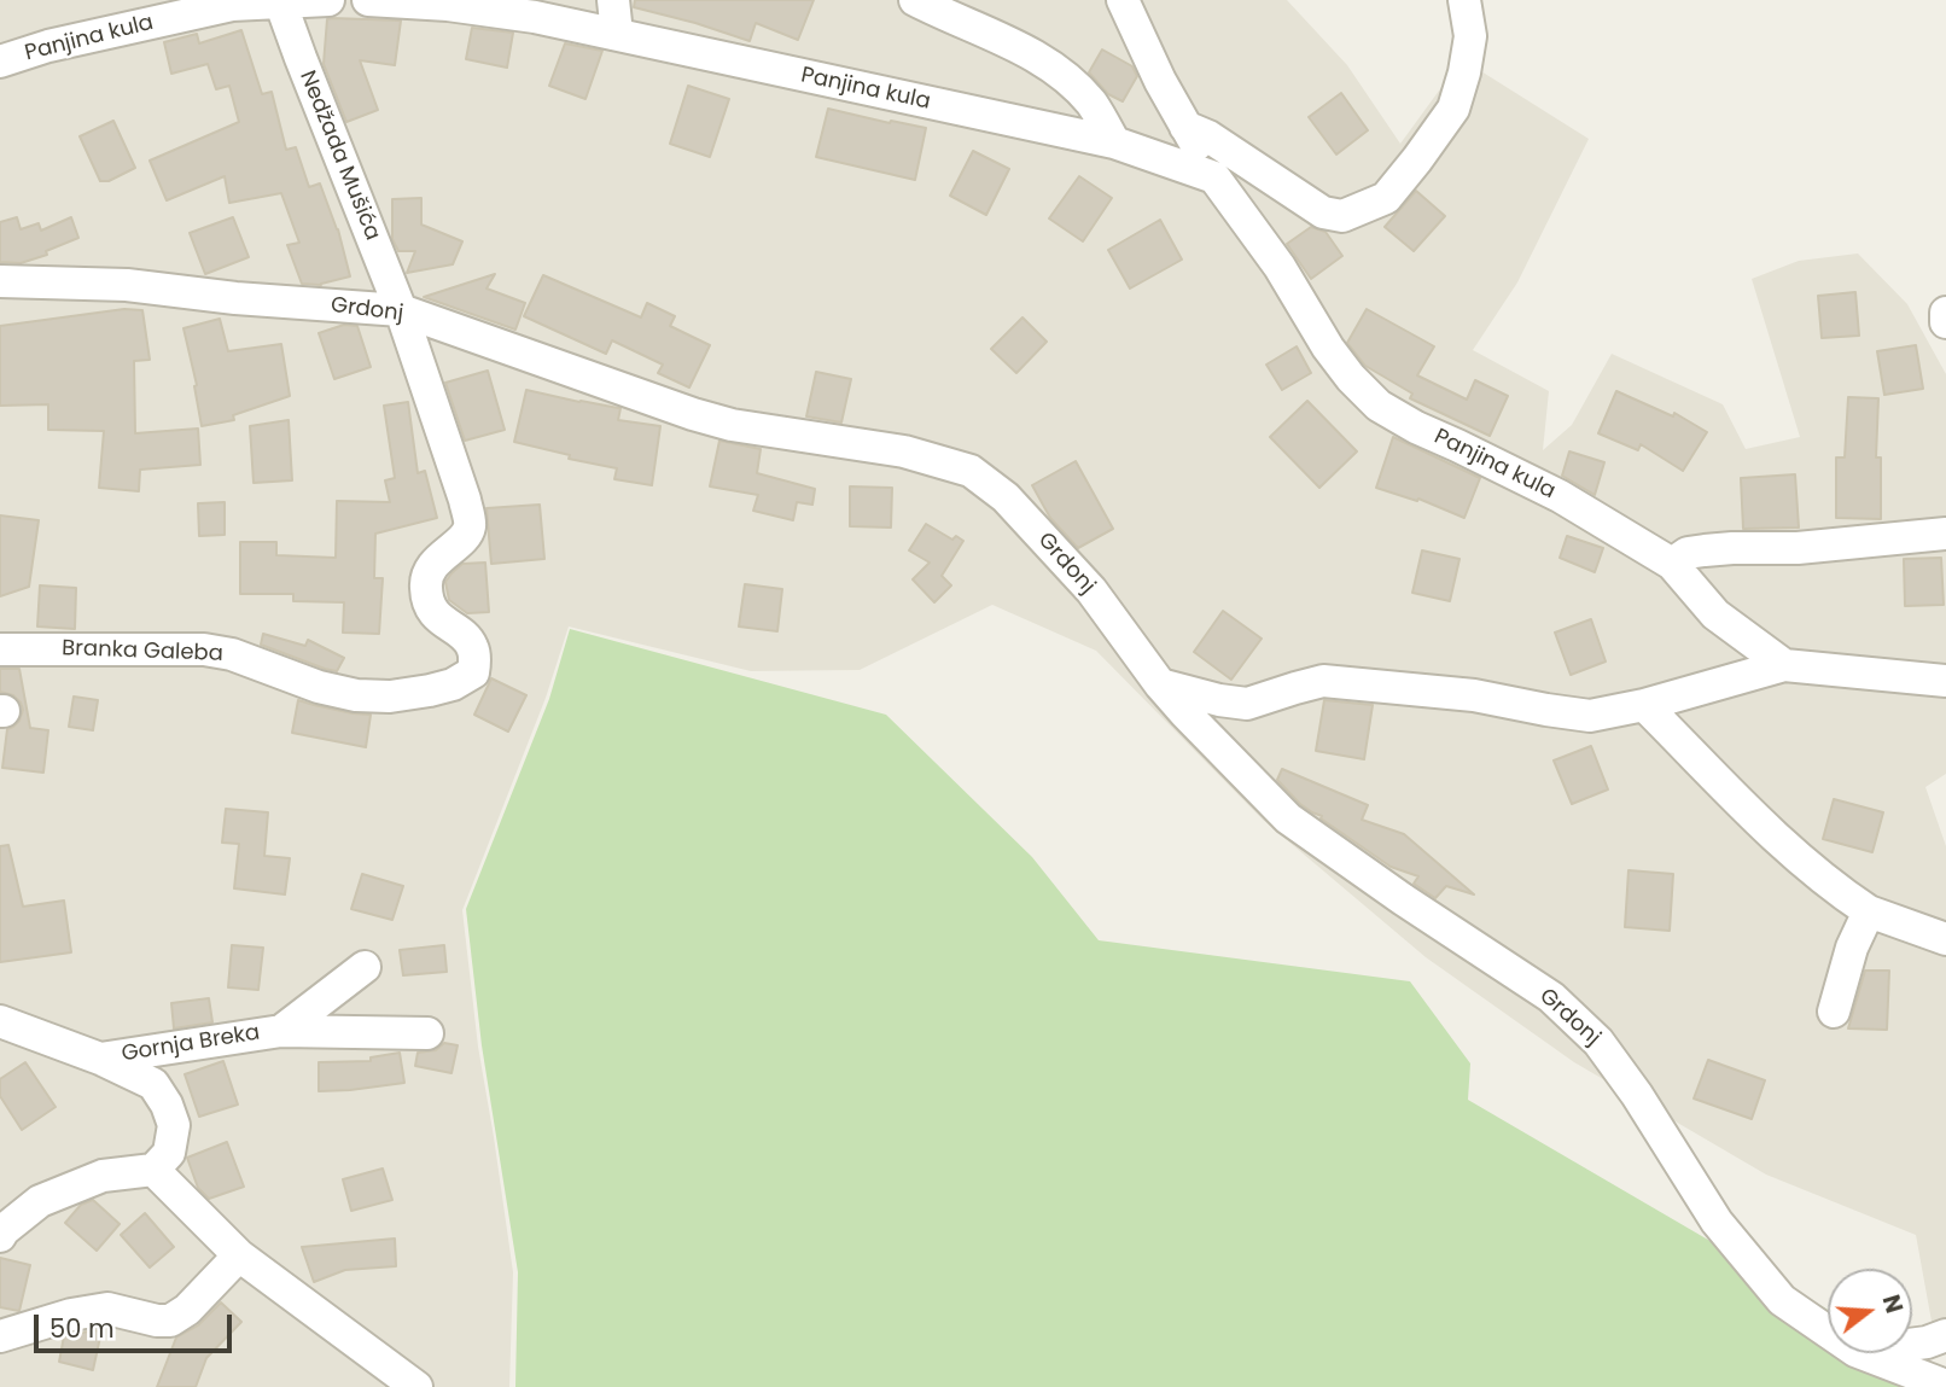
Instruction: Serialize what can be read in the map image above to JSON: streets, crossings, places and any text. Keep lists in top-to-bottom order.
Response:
{
  "streets": {
    "street": [
      "Panjina kula",
      "Nedžada Mušića",
      "Grdonj",
      "Branka Galeba",
      "Gornja Breka"
    ]
  },
  "crossings": [
    ["Panjina kula", "Nedžada Mušića"],
    ["Nedžada Mušića", "Grdonj"],
    ["Nedžada Mušića", "Branka Galeba"],
    ["Grdonj", "Branka Galeba"]
  ],
  "scale_bar": "50 m",
  "north": "right"
}
